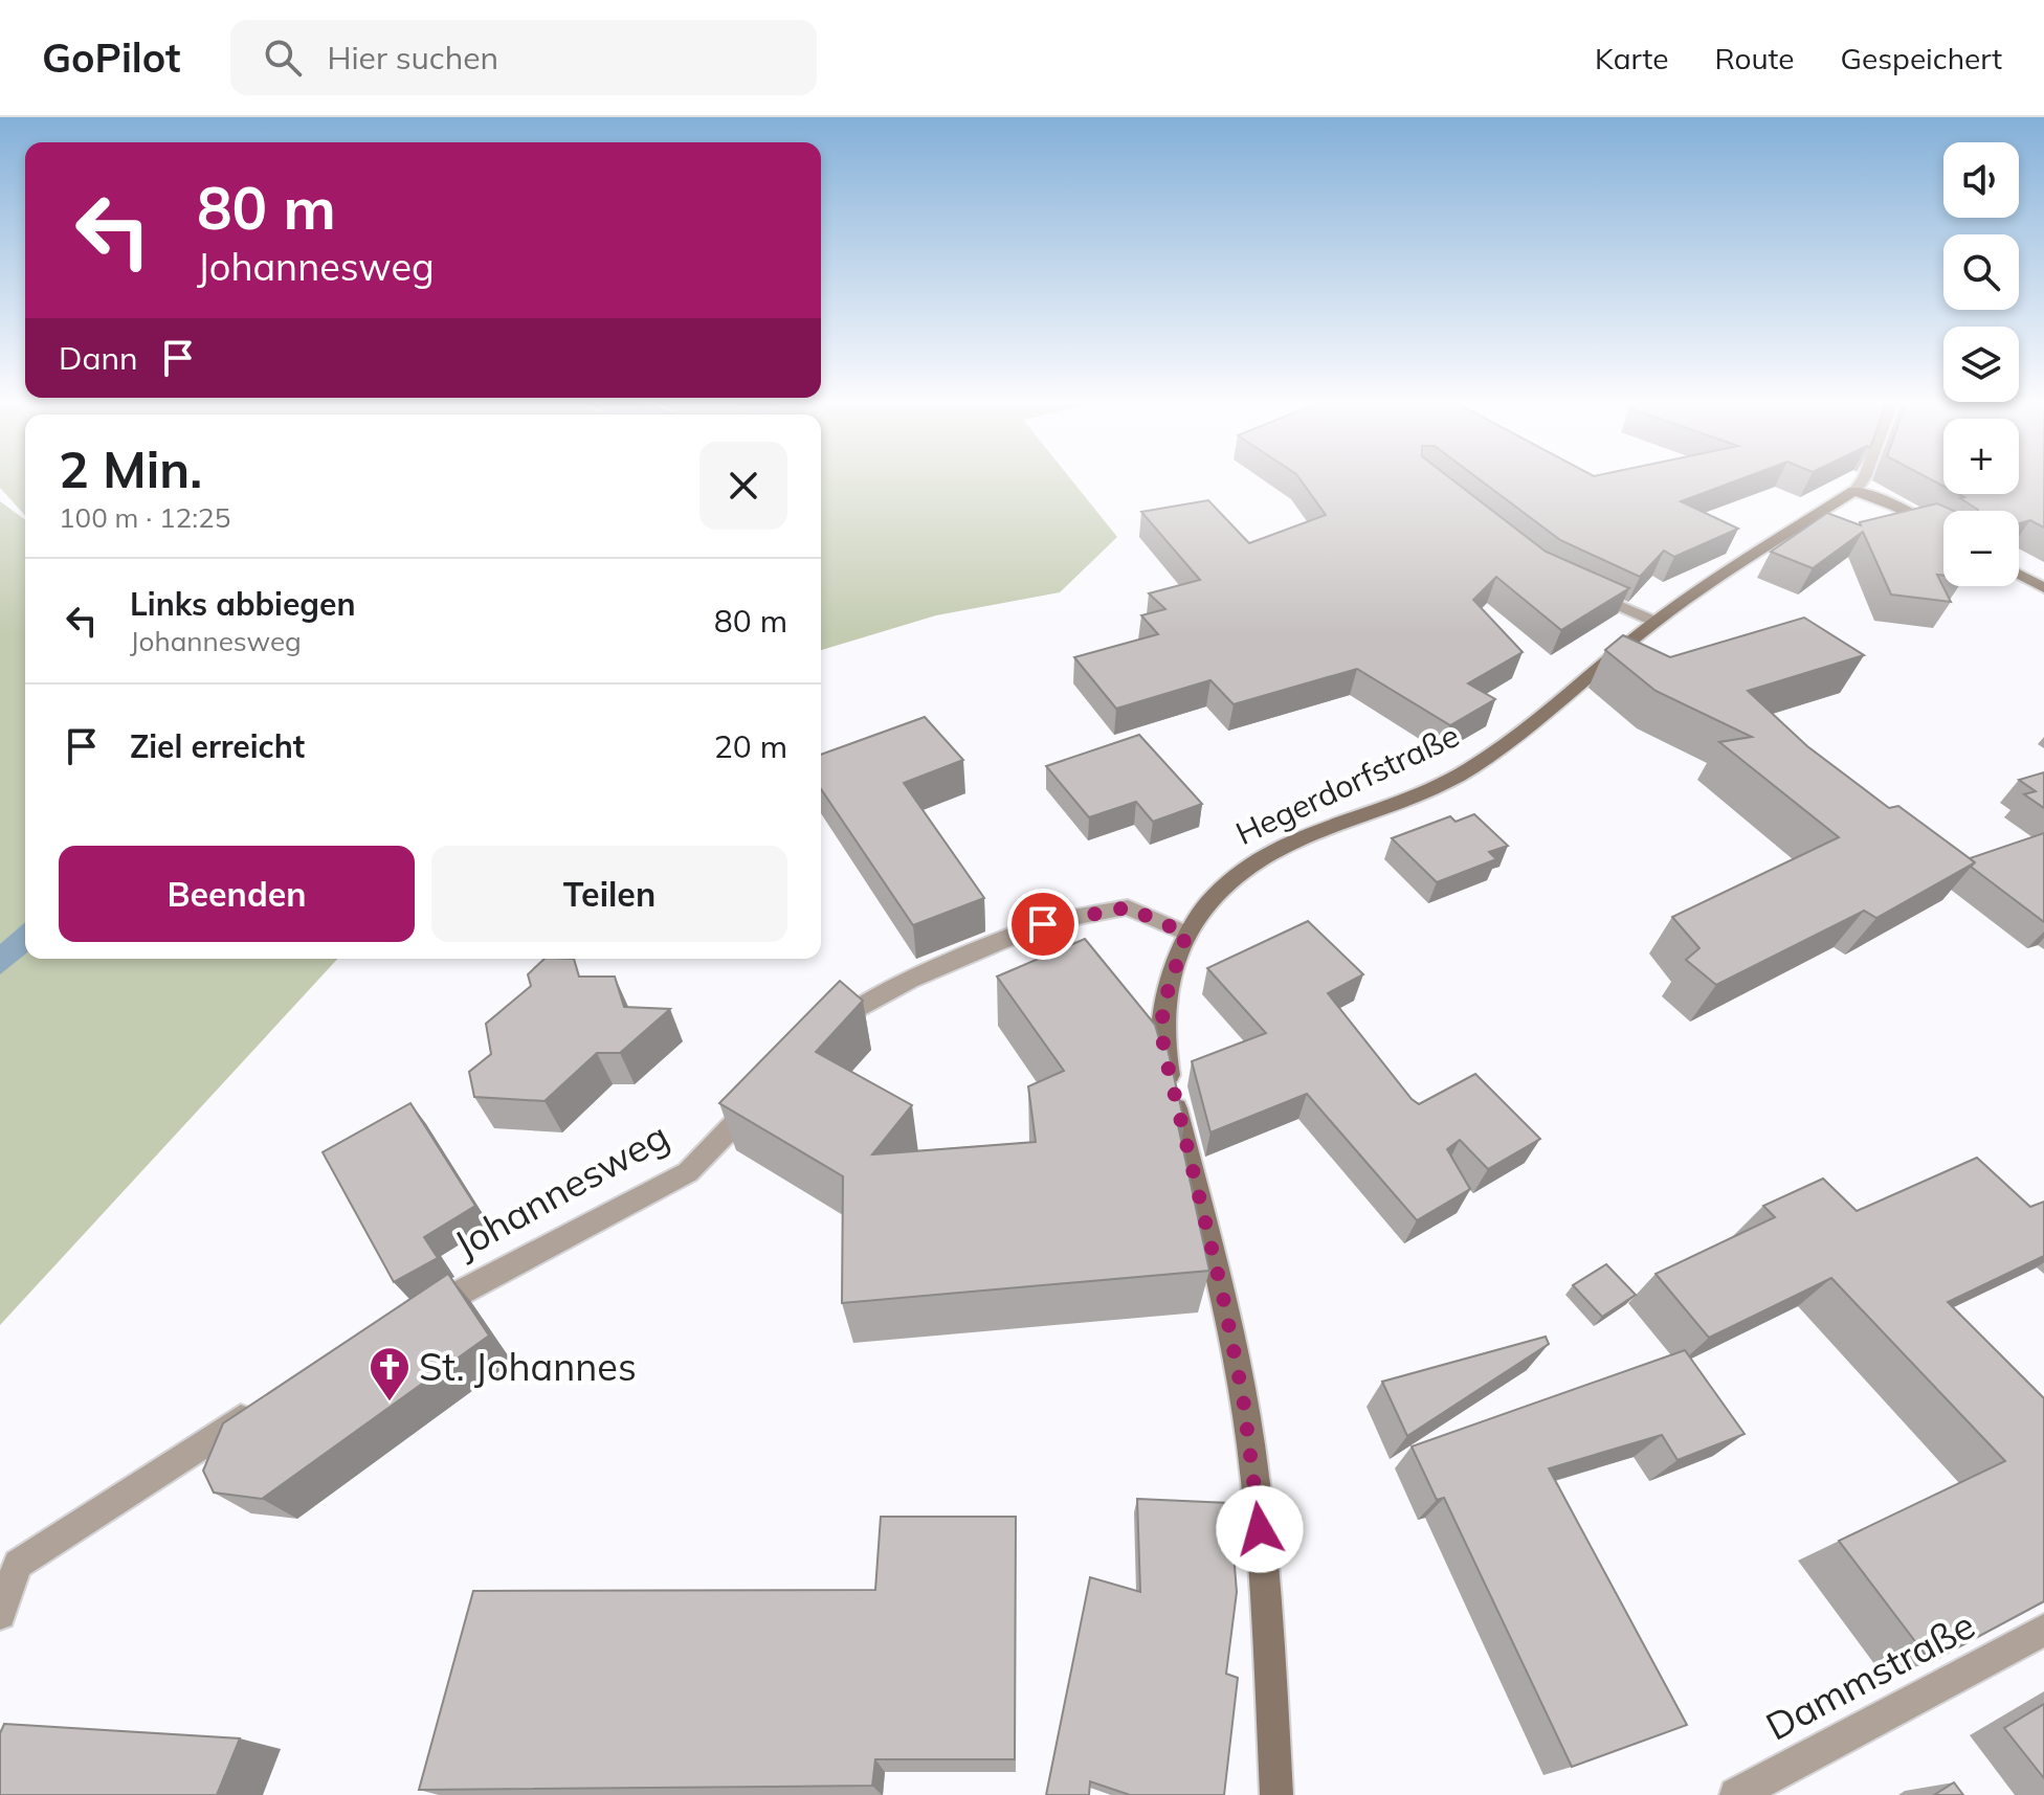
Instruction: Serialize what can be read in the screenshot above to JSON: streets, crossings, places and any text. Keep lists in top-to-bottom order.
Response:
{
  "streets": {
    "main road": ["Hegerdorfstraße"],
    "street": ["Johannesweg", "Dammstraße"]
  },
  "places": {
    "church": ["St. Johannes"]
  },
  "page": {
    "header": "GoPilot",
    "search": "Hier suchen",
    "nav": ["Karte", "Route", "Gespeichert"],
    "map_buttons": ["+", "−"],
    "turn": ["80 m", "Johannesweg"],
    "then": "Dann",
    "heading": ["2 Min.", "100 m · 12:25"],
    "list": [
      {
        "name": "Links abbiegen",
        "note": "Johannesweg",
        "value": "80 m"
      },
      {
        "name": "Ziel erreicht",
        "value": "20 m"
      }
    ],
    "buttons": ["Beenden", "Teilen"]
  }
}
